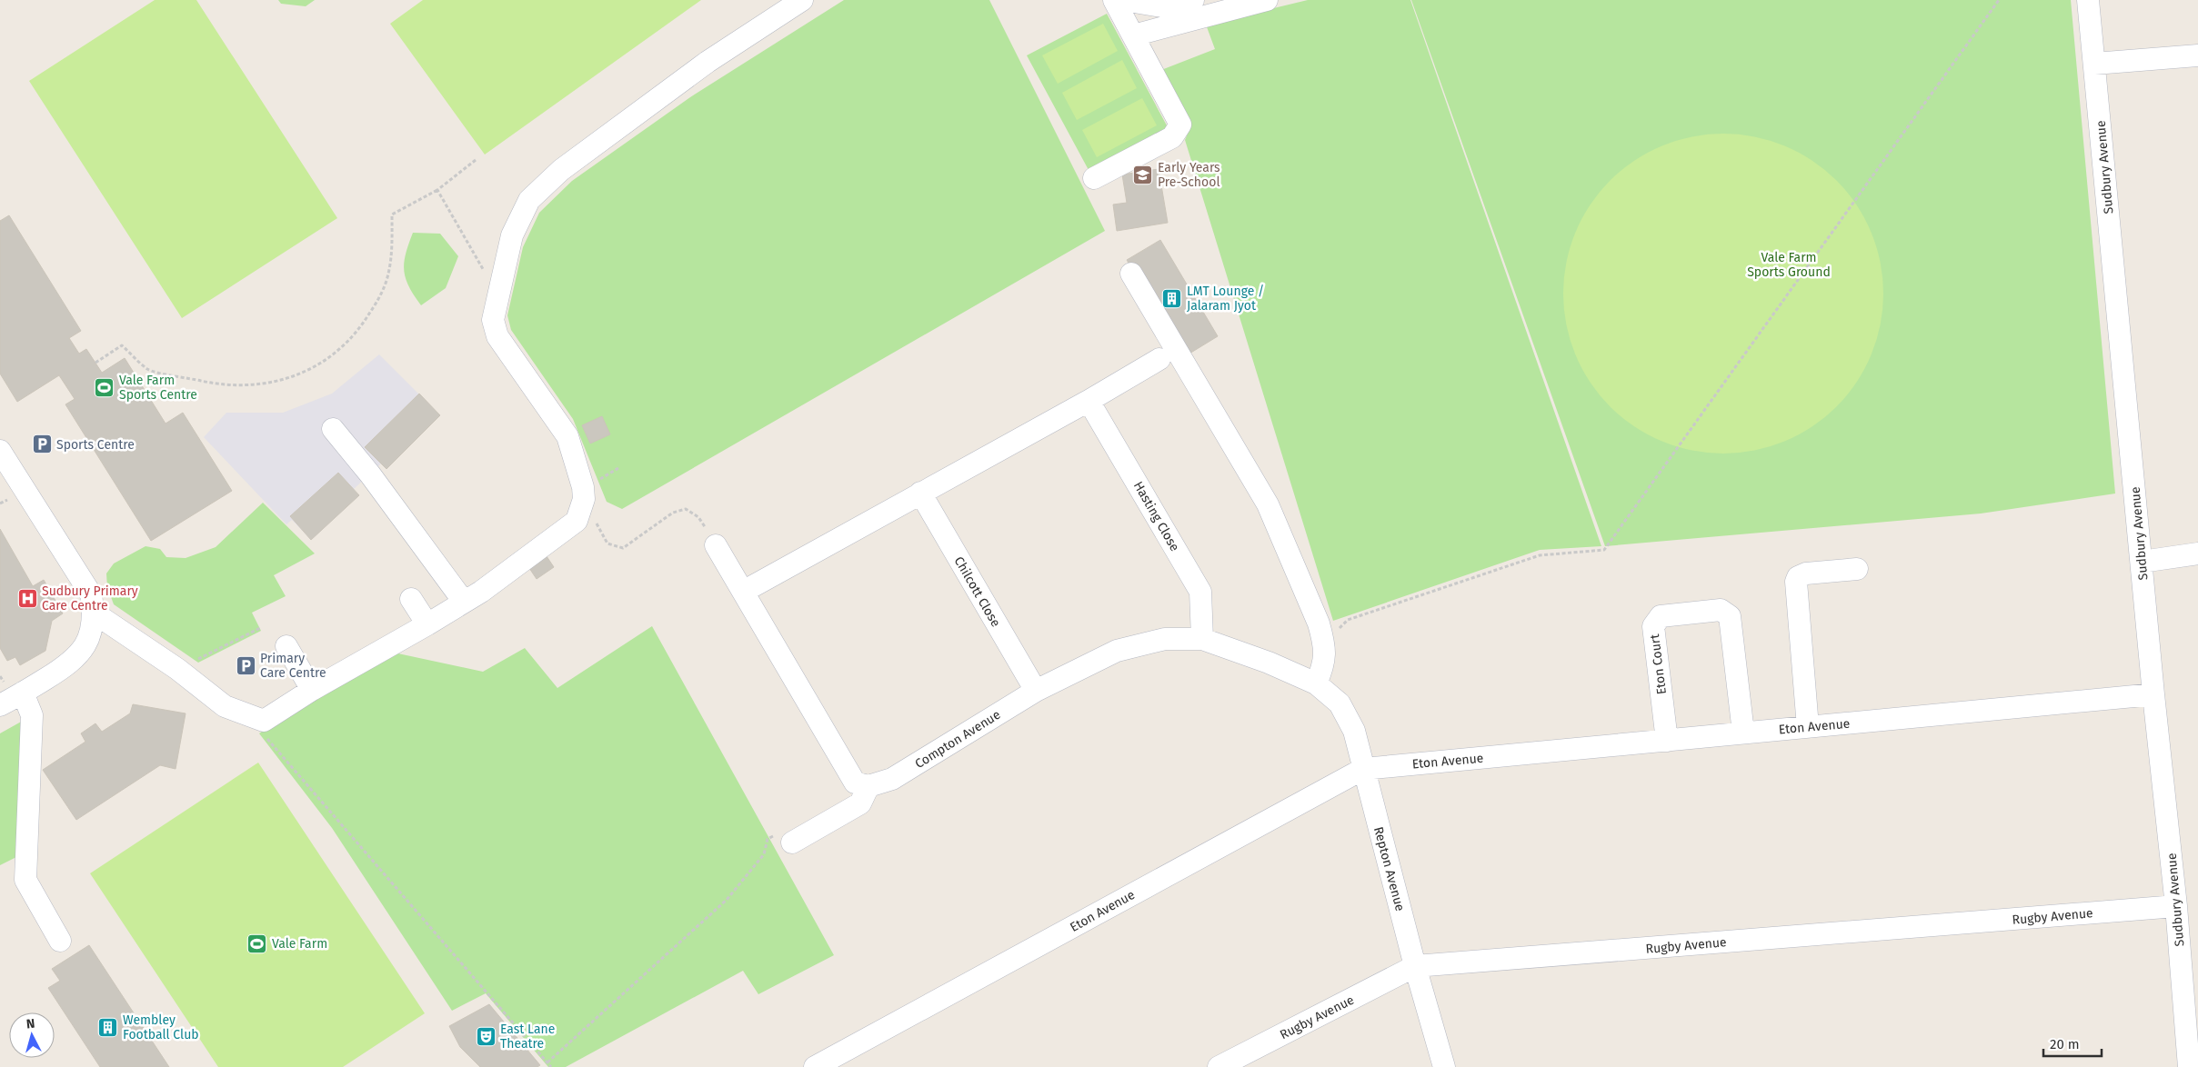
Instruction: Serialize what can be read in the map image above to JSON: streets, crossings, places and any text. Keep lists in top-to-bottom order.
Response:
{
  "streets": {
    "street": [
      "Sudbury Avenue",
      "Hasting Close",
      "Chilcott Close",
      "Eton Court",
      "Eton Avenue",
      "Compton Avenue",
      "Repton Avenue",
      "Rugby Avenue"
    ]
  },
  "crossings": [
    ["Sudbury Avenue", "Eton Avenue"],
    ["Sudbury Avenue", "Rugby Avenue"],
    ["Hasting Close", "Compton Avenue"],
    ["Chilcott Close", "Compton Avenue"],
    ["Eton Court", "Eton Avenue"],
    ["Eton Avenue", "Repton Avenue"],
    ["Compton Avenue", "Repton Avenue"],
    ["Repton Avenue", "Rugby Avenue"]
  ],
  "parks": ["Vale Farm Sports Ground"],
  "places": {
    "school or university": ["Early Years Pre-School"],
    "building": ["LMT Lounge / Jalaram Jyot", "Wembley Football Club"],
    "sports": ["Vale Farm Sports Centre", "Vale Farm"],
    "parking": ["Sports Centre", "Primary Care Centre"],
    "hospital": ["Sudbury Primary Care Centre"],
    "theatre": ["East Lane Theatre"]
  },
  "scale_bar": "20 m",
  "north": "top"
}
